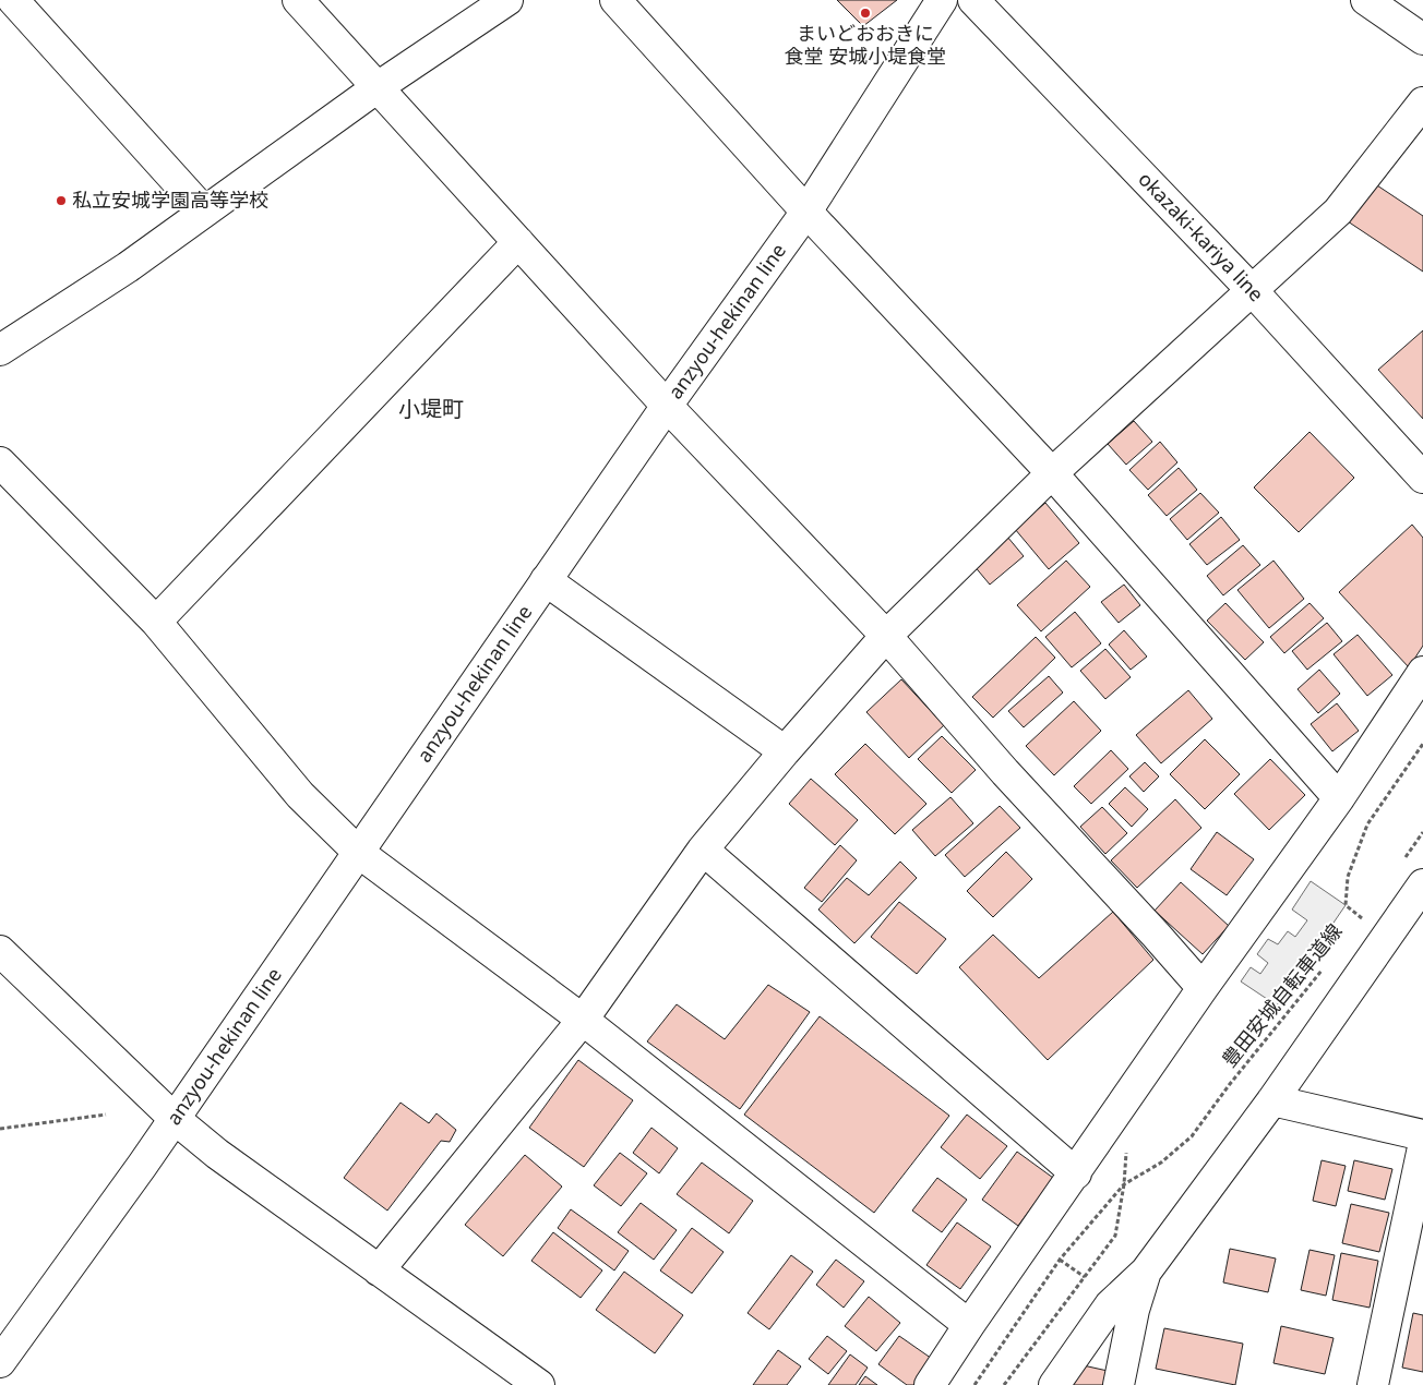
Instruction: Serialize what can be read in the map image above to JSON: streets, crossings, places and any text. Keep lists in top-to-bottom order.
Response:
{
  "streets": {
    "street": ["okazaki-kariya line", "anzyou-hekinan line"],
    "path": ["豊田安城自転車道線"]
  },
  "districts": ["小堤町"],
  "places": ["まいどおおきに 食堂 安城小堤食堂", "私立安城学園高等学校"]
}
